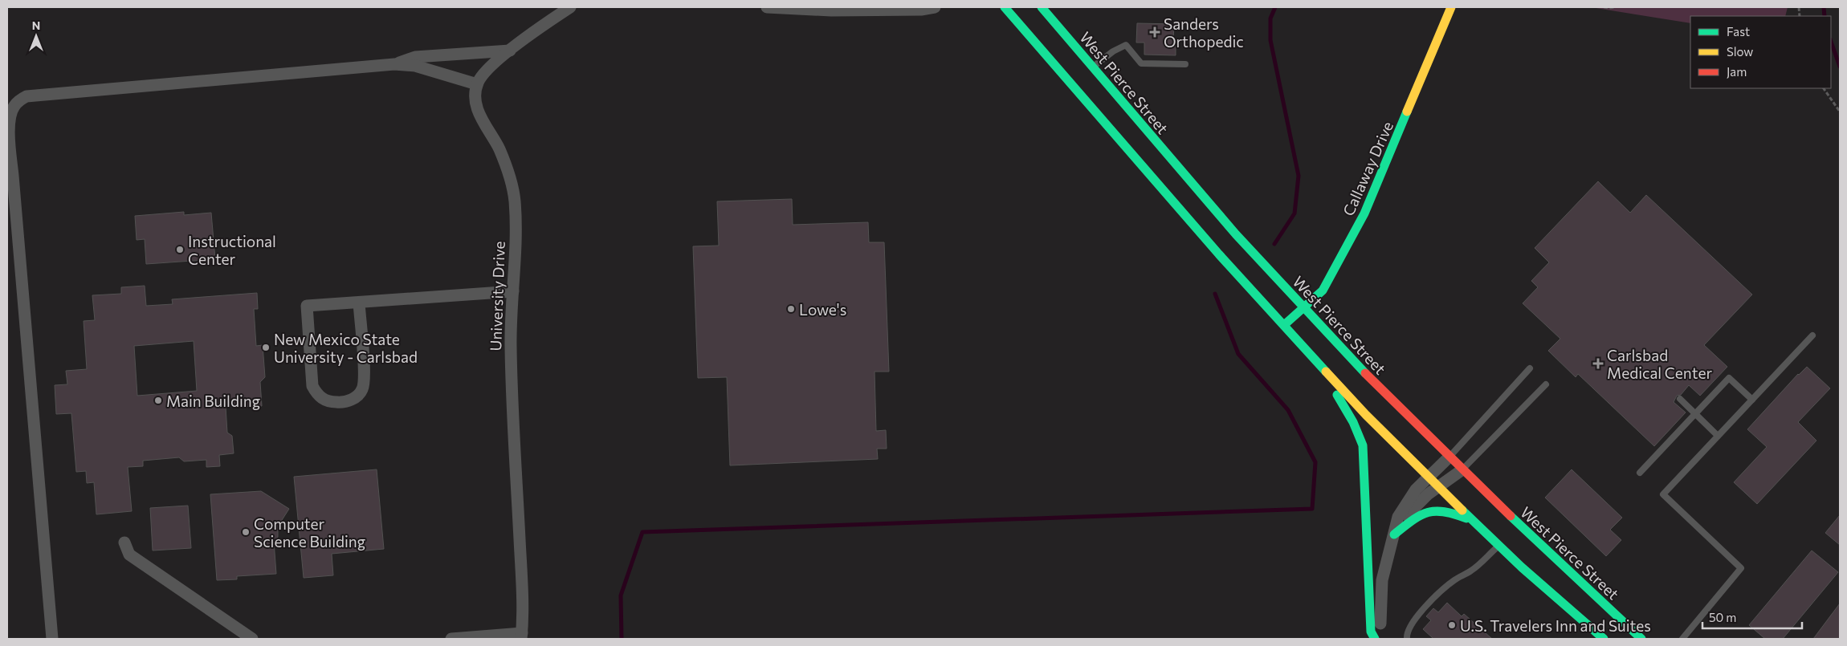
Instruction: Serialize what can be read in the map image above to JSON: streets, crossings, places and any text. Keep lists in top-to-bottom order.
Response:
{
  "streets": {
    "main road": ["West Pierce Street", "Callaway Drive"],
    "street": ["University Drive"]
  },
  "crossings": [
    ["West Pierce Street", "Callaway Drive"]
  ],
  "places": {
    "health": ["Sanders Orthopedic", "Carlsbad Medical Center"],
    "other": [
      "Instructional Center",
      "Lowe's",
      "New Mexico State University - Carlsbad",
      "Main Building",
      "Computer Science Building",
      "U.S. Travelers Inn and Suites"
    ]
  },
  "legend": ["Fast", "Slow", "Jam"],
  "scale_bar": "50 m",
  "north": "top"
}
